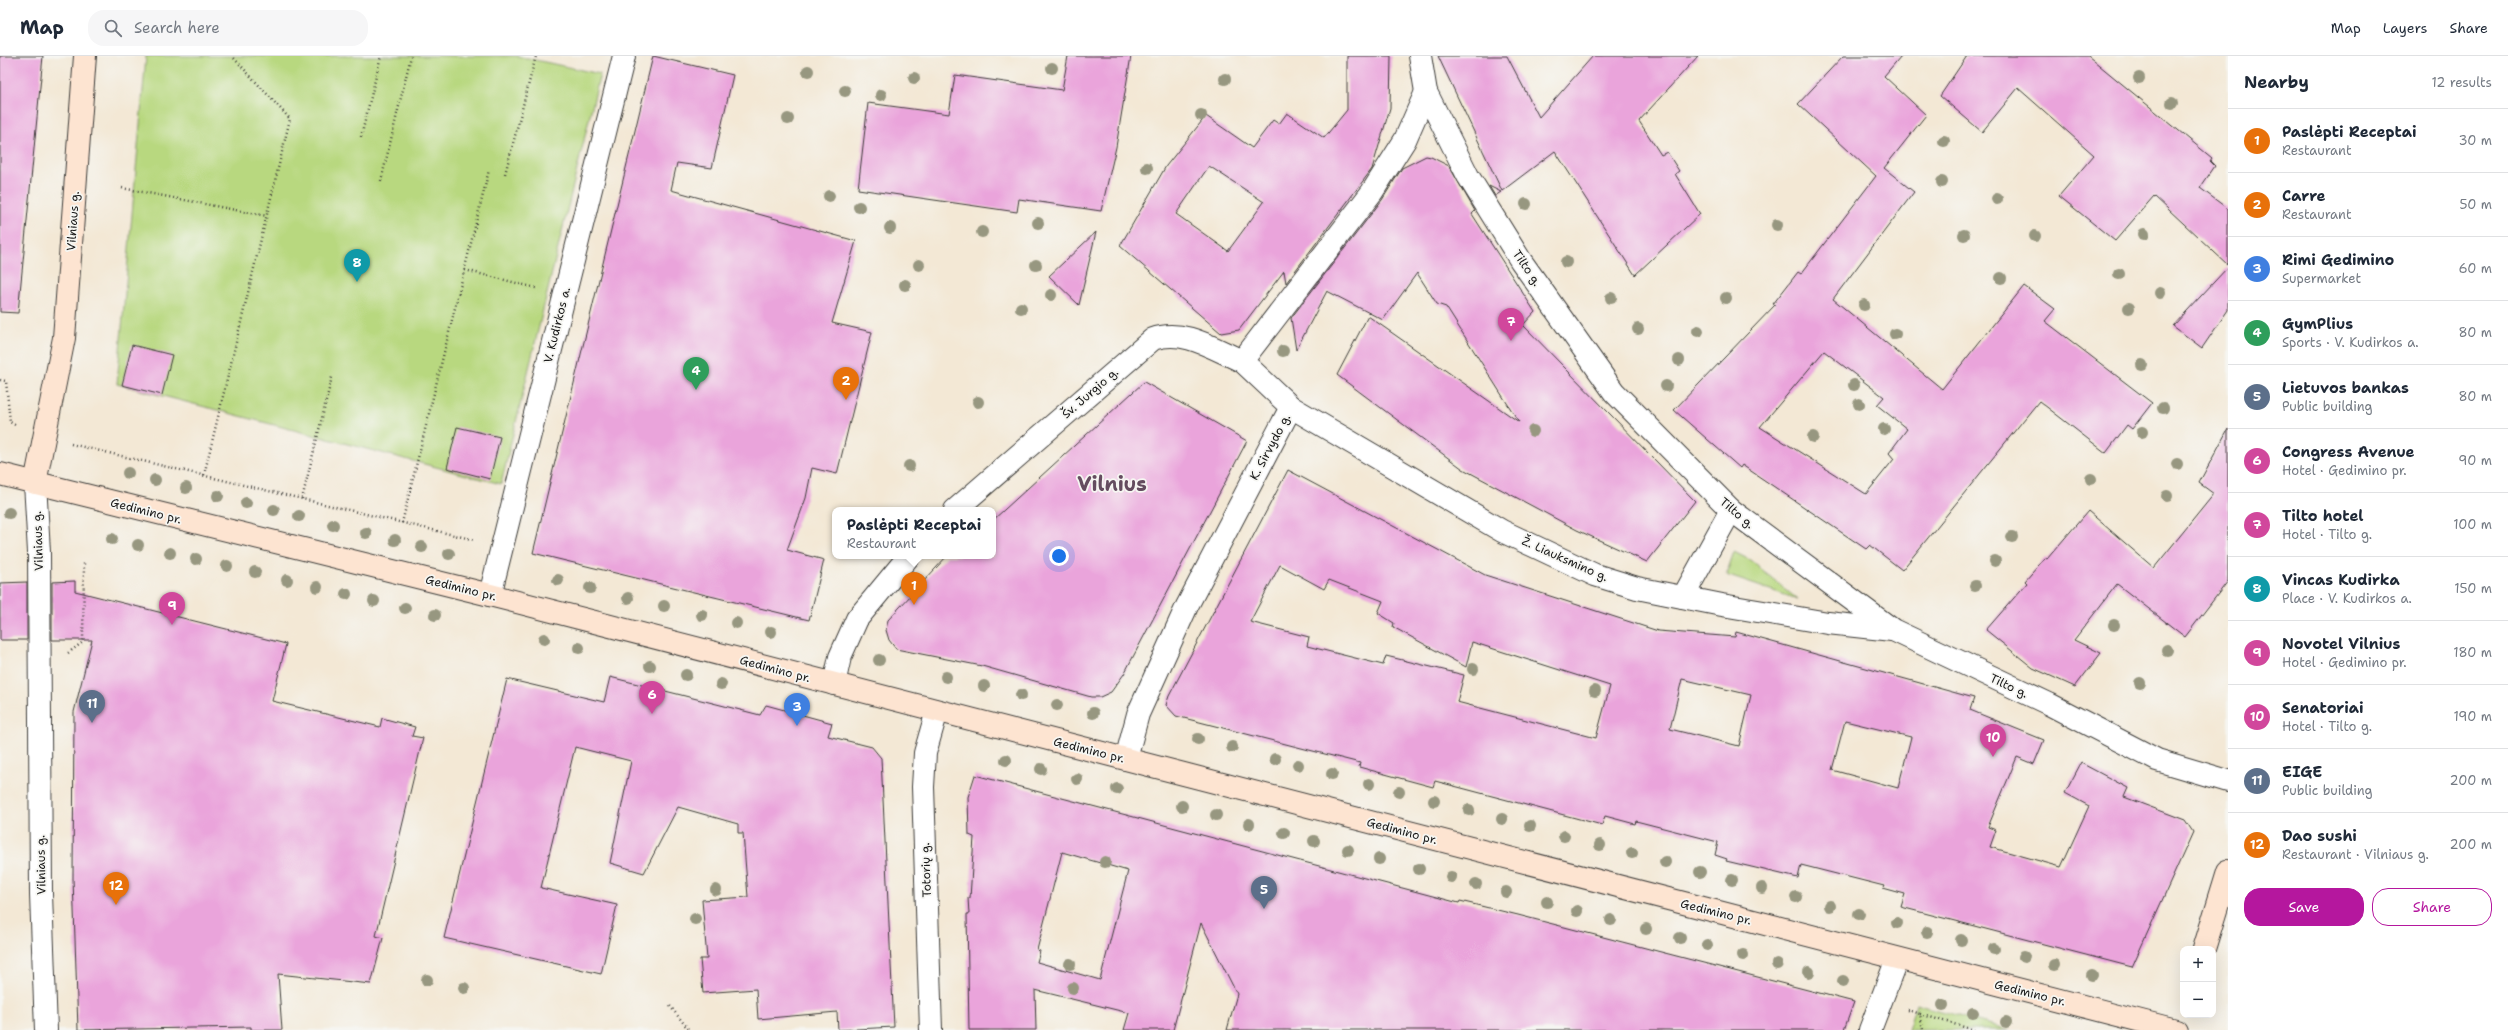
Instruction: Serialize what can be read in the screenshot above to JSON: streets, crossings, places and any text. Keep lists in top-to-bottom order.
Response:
{
  "streets": {
    "main road": ["Vilniaus g.", "Gedimino pr."],
    "street": [
      "Tilto g.",
      "V. Kudirkos a.",
      "Šv. Jurgio g.",
      "K. Sirvydo g.",
      "Ž. Liauksmino g.",
      "Totorių g."
    ]
  },
  "crossings": [
    ["Vilniaus g.", "Gedimino pr."],
    ["Tilto g.", "Ž. Liauksmino g."],
    ["V. Kudirkos a.", "Gedimino pr."],
    ["Šv. Jurgio g.", "K. Sirvydo g."],
    ["K. Sirvydo g.", "Gedimino pr."],
    ["K. Sirvydo g.", "Ž. Liauksmino g."],
    ["Gedimino pr.", "Totorių g."]
  ],
  "districts": ["Vilnius"],
  "page": {
    "header": "Map",
    "search": "Search here",
    "nav": ["Map", "Layers", "Share"],
    "heading": ["Nearby", "12 results"],
    "list": [
      {
        "mark": "1",
        "name": "Paslėpti Receptai",
        "note": "Restaurant",
        "value": "30 m"
      },
      {
        "mark": "2",
        "name": "Carre",
        "note": "Restaurant",
        "value": "50 m"
      },
      {
        "mark": "3",
        "name": "Rimi Gedimino",
        "note": "Supermarket",
        "value": "60 m"
      },
      {
        "mark": "4",
        "name": "GymPlius",
        "note": "Sports · V. Kudirkos a.",
        "value": "80 m"
      },
      {
        "mark": "5",
        "name": "Lietuvos bankas",
        "note": "Public building",
        "value": "80 m"
      },
      {
        "mark": "6",
        "name": "Congress Avenue",
        "note": "Hotel · Gedimino pr.",
        "value": "90 m"
      },
      {
        "mark": "7",
        "name": "Tilto hotel",
        "note": "Hotel · Tilto g.",
        "value": "100 m"
      },
      {
        "mark": "8",
        "name": "Vincas Kudirka",
        "note": "Place · V. Kudirkos a.",
        "value": "150 m"
      },
      {
        "mark": "9",
        "name": "Novotel Vilnius",
        "note": "Hotel · Gedimino pr.",
        "value": "180 m"
      },
      {
        "mark": "10",
        "name": "Senatoriai",
        "note": "Hotel · Tilto g.",
        "value": "190 m"
      },
      {
        "mark": "11",
        "name": "EIGE",
        "note": "Public building",
        "value": "200 m"
      },
      {
        "mark": "12",
        "name": "Dao sushi",
        "note": "Restaurant · Vilniaus g.",
        "value": "200 m"
      }
    ],
    "pins": [
      "8",
      "7",
      "4",
      "2",
      "1",
      "9",
      "6",
      "11",
      "3",
      "10",
      "12",
      "5"
    ],
    "popup": ["Paslėpti Receptai", "Restaurant"],
    "buttons": ["Save", "Share"],
    "map_buttons": ["+", "−"]
  }
}
